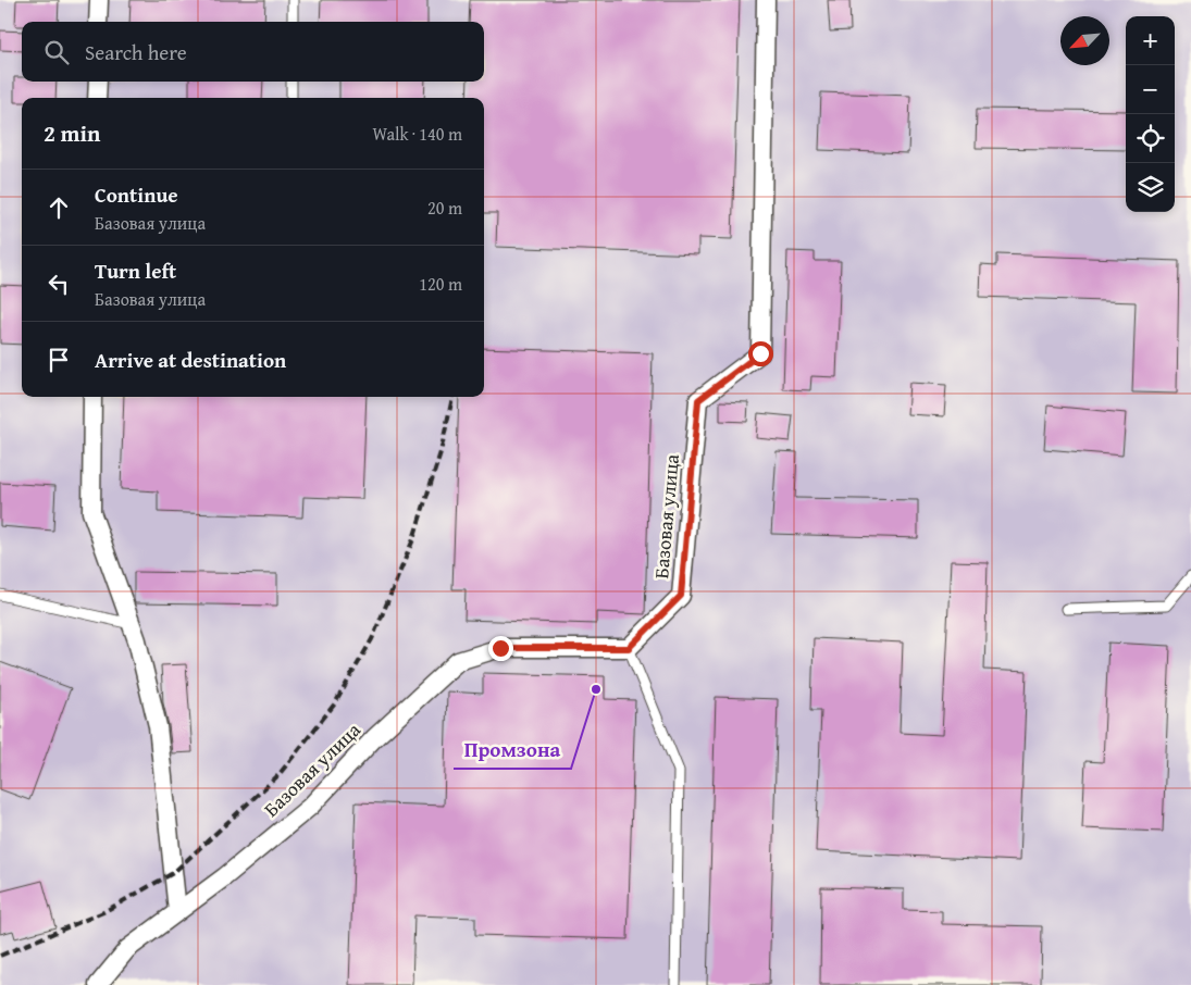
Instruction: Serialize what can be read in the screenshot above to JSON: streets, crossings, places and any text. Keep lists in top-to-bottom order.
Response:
{
  "streets": {
    "street": ["Базовая улица"]
  },
  "places": ["Промзона"],
  "north": "bottom left",
  "page": {
    "map_buttons": ["+", "−"],
    "search": "Search here",
    "heading": ["2 min", "Walk · 140 m"],
    "list": [
      ["Continue", "Базовая улица", "20 m"],
      ["Turn left", "Базовая улица", "120 m"],
      "Arrive at destination"
    ]
  }
}
